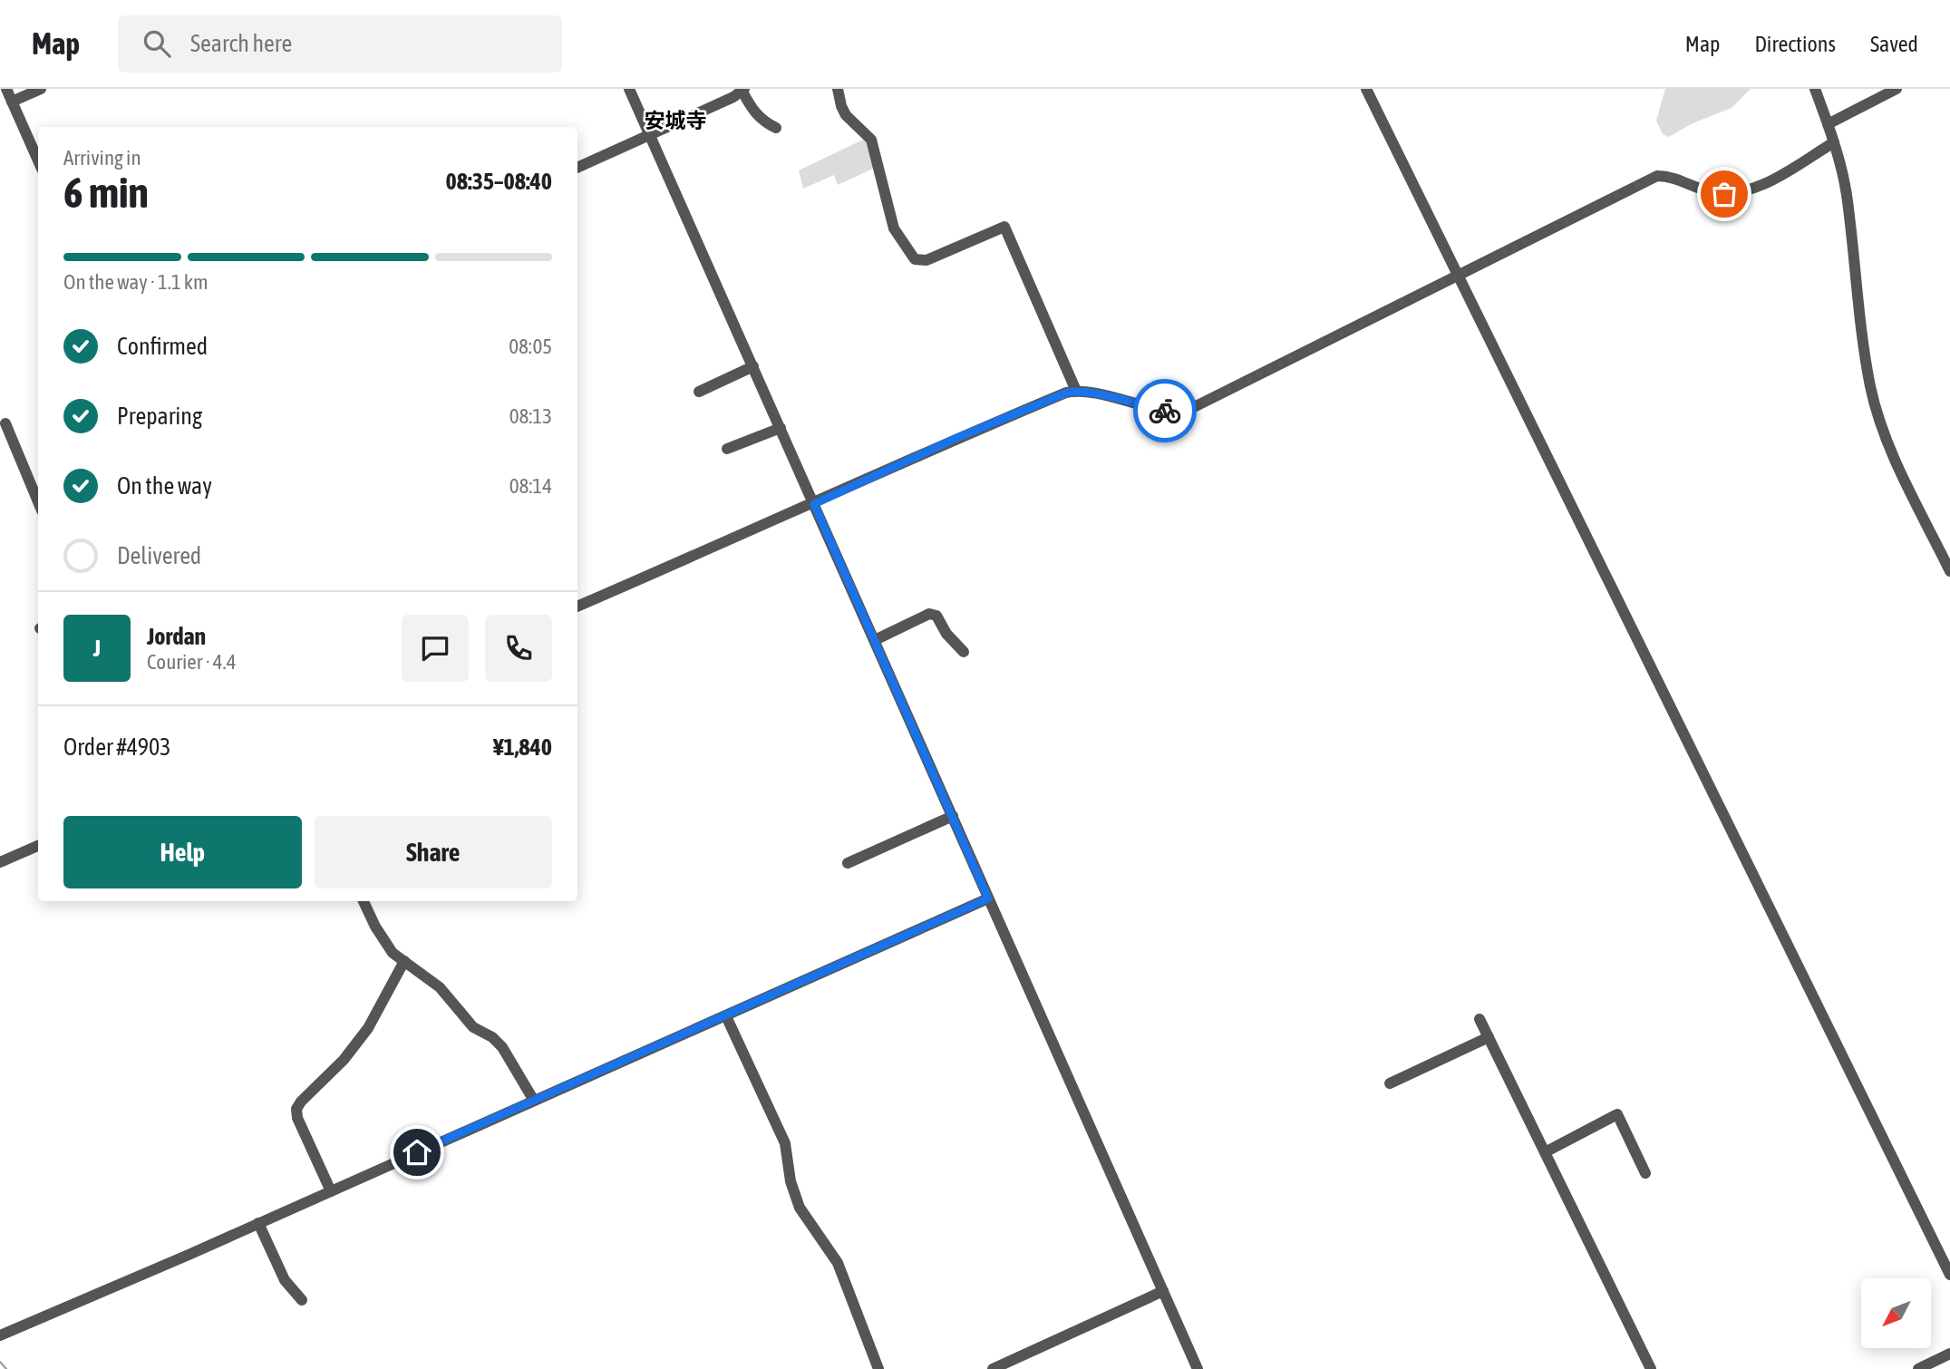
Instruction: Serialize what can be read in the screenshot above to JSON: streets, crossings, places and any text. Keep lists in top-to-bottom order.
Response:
{
  "districts": ["安城寺"],
  "north": "bottom left",
  "page": {
    "header": "Map",
    "search": "Search here",
    "nav": ["Map", "Directions", "Saved"],
    "heading": ["6 min", "Arriving in", "08:35–08:40"],
    "panel": [
      "Jordan",
      "Courier · 4.4",
      "Order #4903",
      "¥1,840"
    ],
    "bar": "On the way · 1.1 km",
    "list": [
      ["Confirmed", "08:05"],
      ["Preparing", "08:13"],
      ["On the way", "08:14"],
      "Delivered"
    ],
    "round": "J",
    "buttons": ["Help", "Share"]
  }
}
